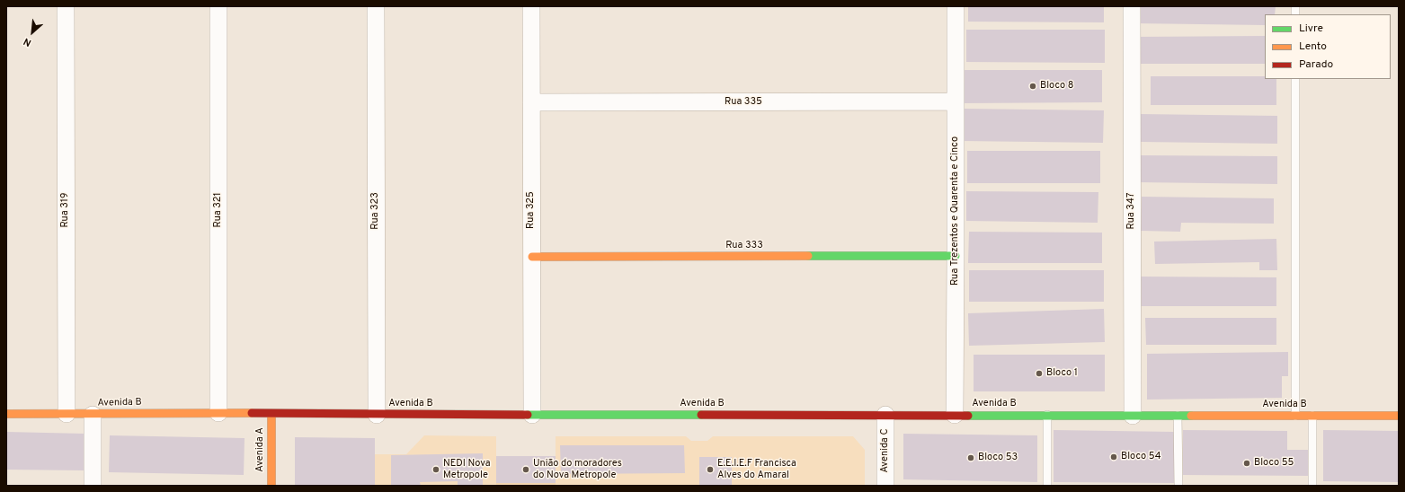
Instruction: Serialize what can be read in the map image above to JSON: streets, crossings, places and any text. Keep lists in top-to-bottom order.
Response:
{
  "streets": {
    "street": [
      "Rua 335",
      "Rua 319",
      "Rua 321",
      "Rua 325",
      "Rua 323",
      "Rua Trezentos e Quarenta e Cinco",
      "Rua 347",
      "Rua 333",
      "Avenida B",
      "Avenida A",
      "Avenida C"
    ]
  },
  "crossings": [
    ["Rua 335", "Rua 325"],
    ["Rua 335", "Rua Trezentos e Quarenta e Cinco"],
    ["Rua 319", "Avenida B"],
    ["Rua 321", "Avenida B"],
    ["Rua 325", "Rua 333"],
    ["Rua 325", "Avenida B"],
    ["Rua 323", "Avenida B"],
    ["Rua Trezentos e Quarenta e Cinco", "Rua 333"],
    ["Rua Trezentos e Quarenta e Cinco", "Avenida B"],
    ["Rua 347", "Avenida B"],
    ["Avenida B", "Avenida A"],
    ["Avenida B", "Avenida C"]
  ],
  "places": [
    "Bloco 8",
    "Bloco 1",
    "Bloco 54",
    "Bloco 53",
    "Bloco 55",
    "NEDI Nova Metropole",
    "União do moradores do Nova Metropole",
    "E.E.I.E.F Francisca Alves do Amaral"
  ],
  "legend": ["Livre", "Lento", "Parado"],
  "north": "bottom left"
}
